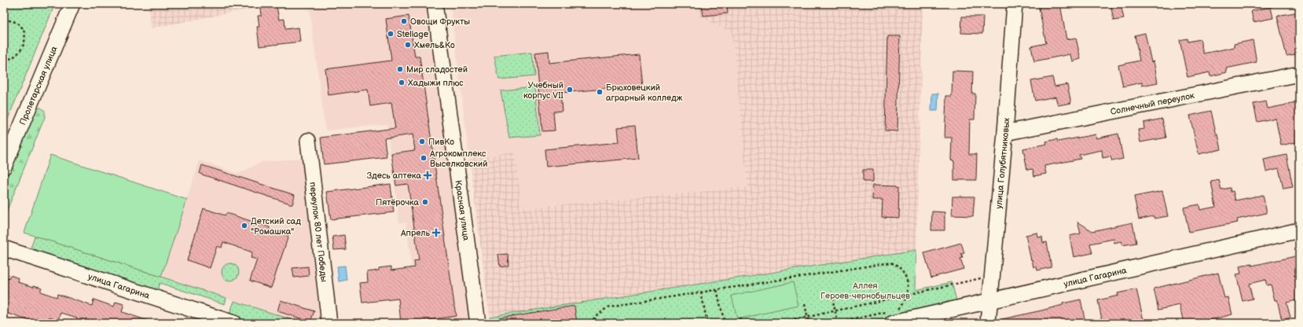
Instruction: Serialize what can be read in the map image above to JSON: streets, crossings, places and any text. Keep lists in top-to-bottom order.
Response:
{
  "streets": {
    "street": [
      "Пролетарская улица",
      "Солнечный переулок",
      "улица Голубятниковых",
      "Красная улица",
      "переулок 80 лет Победы",
      "улица Гагарина"
    ]
  },
  "crossings": [
    ["Солнечный переулок", "улица Голубятниковых"],
    ["улица Голубятниковых", "улица Гагарина"]
  ],
  "parks": ["Аллея Героев-чернобыльцев"],
  "places": {
    "other": [
      "Овощи Фрукты",
      "Stellage",
      "Хмель&Ко",
      "Мир сладостей",
      "Хадыжи плюс",
      "Учебный корпус VII",
      "Брюховецкий аграрный колледж",
      "ПивКо",
      "Агрокомплекс Выселковский",
      "Пятёрочка",
      "Детский сад \"Ромашка\""
    ],
    "health": ["Здесь аптека", "Апрель"]
  }
}
